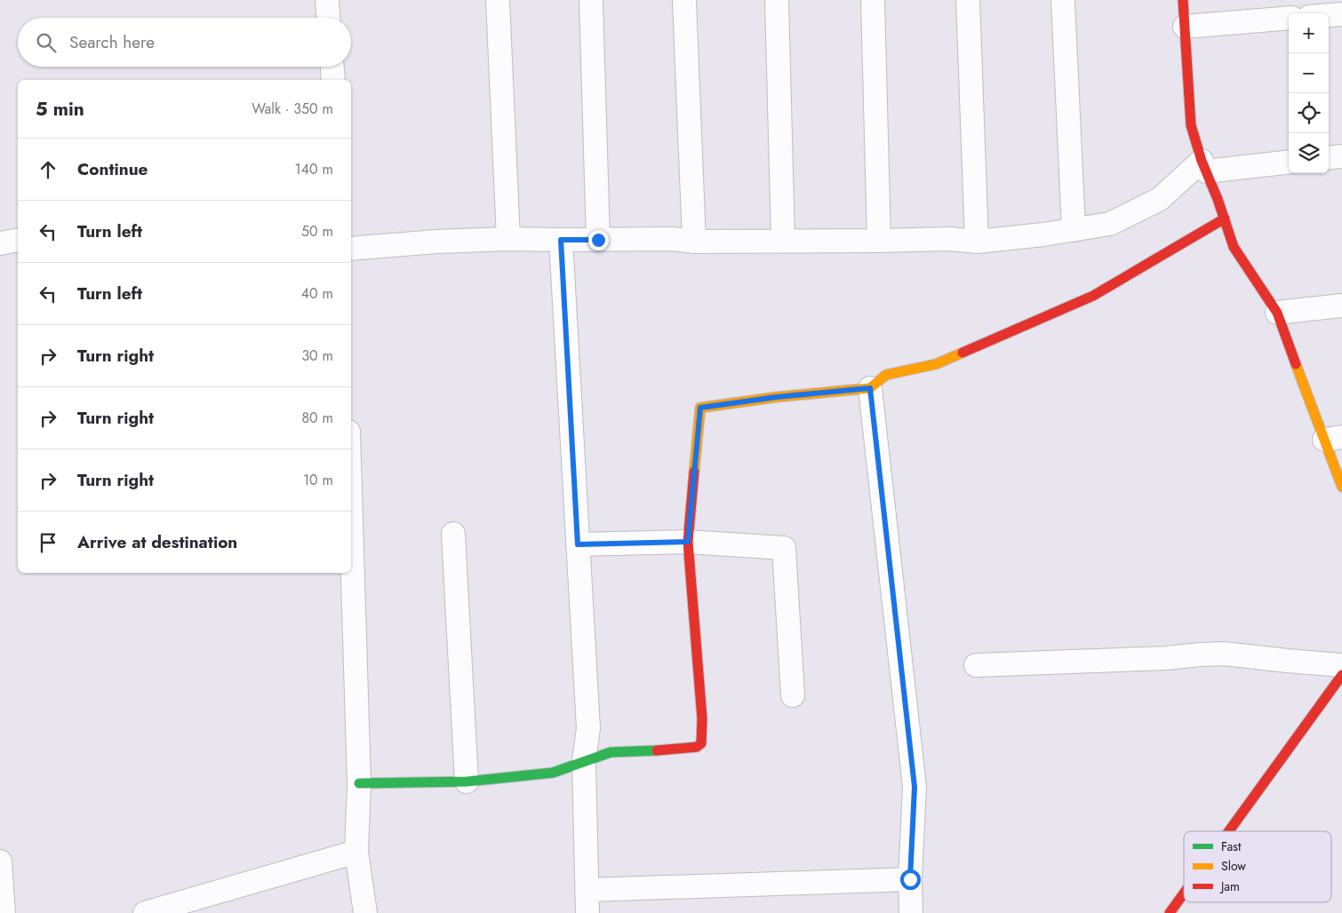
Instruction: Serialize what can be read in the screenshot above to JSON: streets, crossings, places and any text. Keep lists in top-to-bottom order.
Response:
{
  "legend": ["Fast", "Slow", "Jam"],
  "page": {
    "map_buttons": ["+", "−"],
    "search": "Search here",
    "heading": ["5 min", "Walk · 350 m"],
    "list": [
      ["Continue", "140 m"],
      ["Turn left", "50 m"],
      ["Turn left", "40 m"],
      ["Turn right", "30 m"],
      ["Turn right", "80 m"],
      ["Turn right", "10 m"],
      "Arrive at destination"
    ]
  }
}
